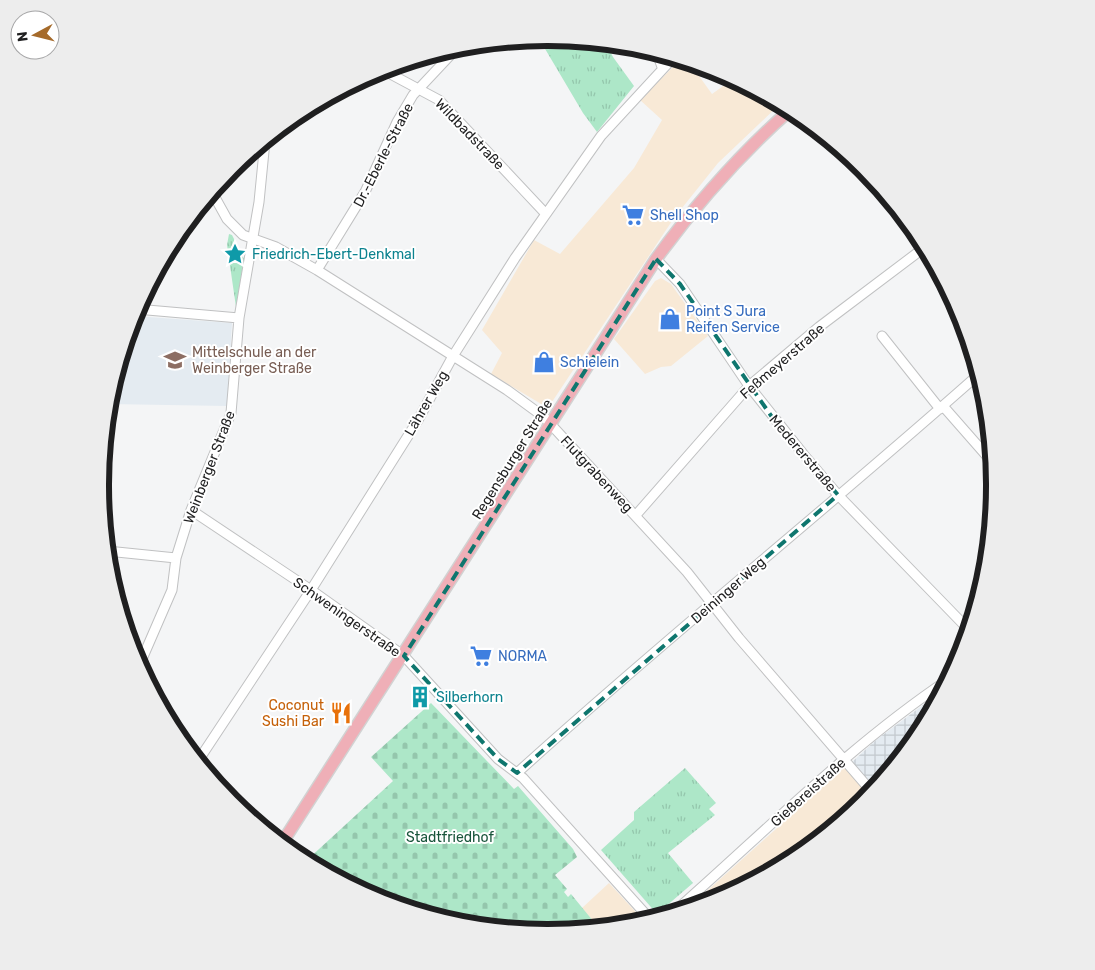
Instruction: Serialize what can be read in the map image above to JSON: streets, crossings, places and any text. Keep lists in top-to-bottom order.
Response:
{
  "streets": {
    "main road": ["Regensburger Straße"],
    "street": [
      "Wildbadstraße",
      "Dr.-Eberle-Straße",
      "Feßmeyerstraße",
      "Lährer Weg",
      "Medererstraße",
      "Weinberger Straße",
      "Flutgrabenweg",
      "Deininger Weg",
      "Schweningerstraße",
      "Gießereistraße"
    ]
  },
  "crossings": [
    ["Wildbadstraße", "Dr.-Eberle-Straße"],
    ["Wildbadstraße", "Lährer Weg"],
    ["Dr.-Eberle-Straße", "Flutgrabenweg"],
    ["Feßmeyerstraße", "Medererstraße"],
    ["Feßmeyerstraße", "Flutgrabenweg"],
    ["Lährer Weg", "Flutgrabenweg"],
    ["Lährer Weg", "Schweningerstraße"],
    ["Medererstraße", "Regensburger Straße"],
    ["Medererstraße", "Deininger Weg"],
    ["Regensburger Straße", "Flutgrabenweg"],
    ["Regensburger Straße", "Schweningerstraße"],
    ["Weinberger Straße", "Flutgrabenweg"],
    ["Weinberger Straße", "Schweningerstraße"],
    ["Flutgrabenweg", "Deininger Weg"],
    ["Flutgrabenweg", "Gießereistraße"],
    ["Deininger Weg", "Schweningerstraße"]
  ],
  "parks": ["Stadtfriedhof"],
  "places": {
    "supermarket": ["Shell Shop", "NORMA"],
    "place": ["Friedrich-Ebert-Denkmal"],
    "shop": ["Point S Jura Reifen Service", "Schielein"],
    "school or university": ["Mittelschule an der Weinberger Straße"],
    "building": ["Silberhorn"],
    "restaurant": ["Coconut Sushi Bar"]
  },
  "north": "left"
}
